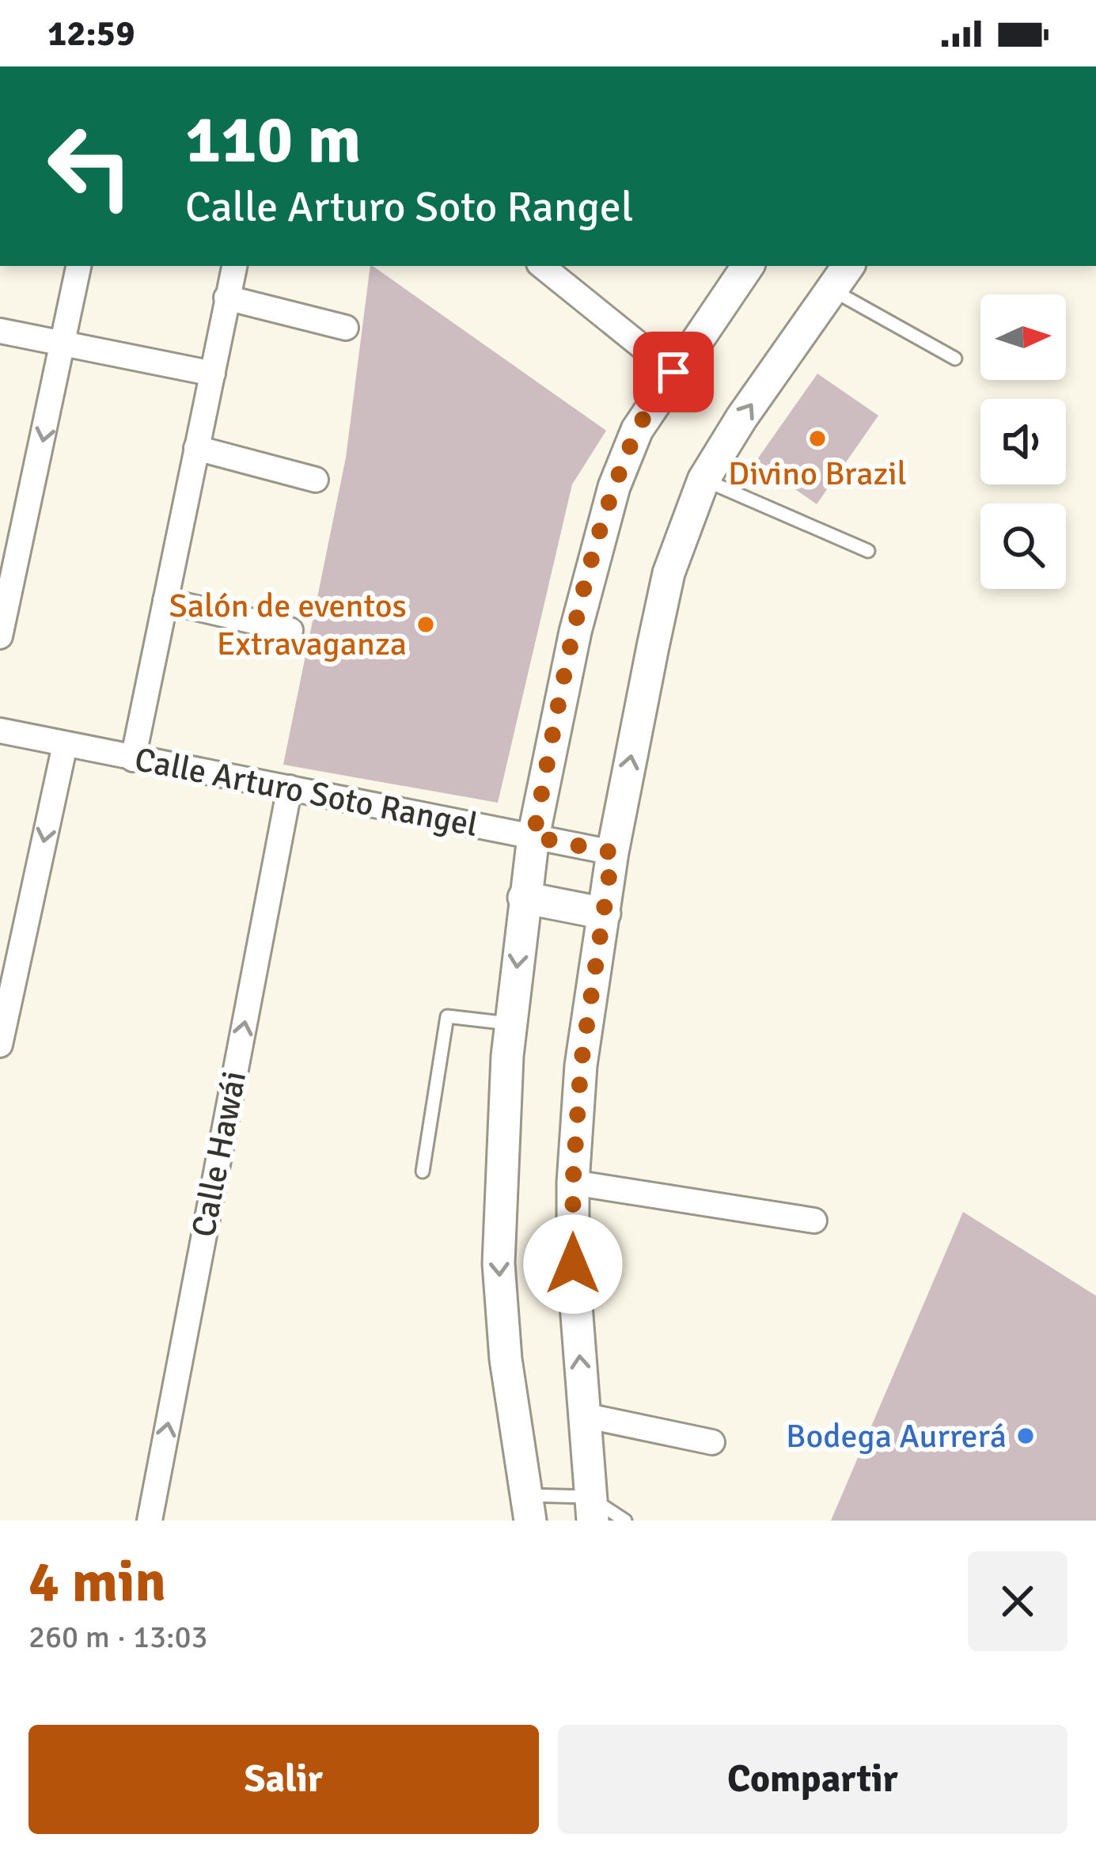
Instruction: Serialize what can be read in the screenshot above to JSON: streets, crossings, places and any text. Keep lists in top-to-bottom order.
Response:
{
  "streets": {
    "street": ["Calle Arturo Soto Rangel", "Calle Hawái"]
  },
  "crossings": [
    ["Calle Arturo Soto Rangel", "Calle Hawái"]
  ],
  "one_way": ["Calle Hawái"],
  "places": ["Divino Brazil", "Salón de eventos Extravaganza", "Bodega Aurrerá"],
  "north": "right",
  "page": {
    "status": "12:59",
    "turn": ["110 m", "Calle Arturo Soto Rangel"],
    "heading": ["4 min", "260 m · 13:03"],
    "buttons": ["Salir", "Compartir"]
  }
}
